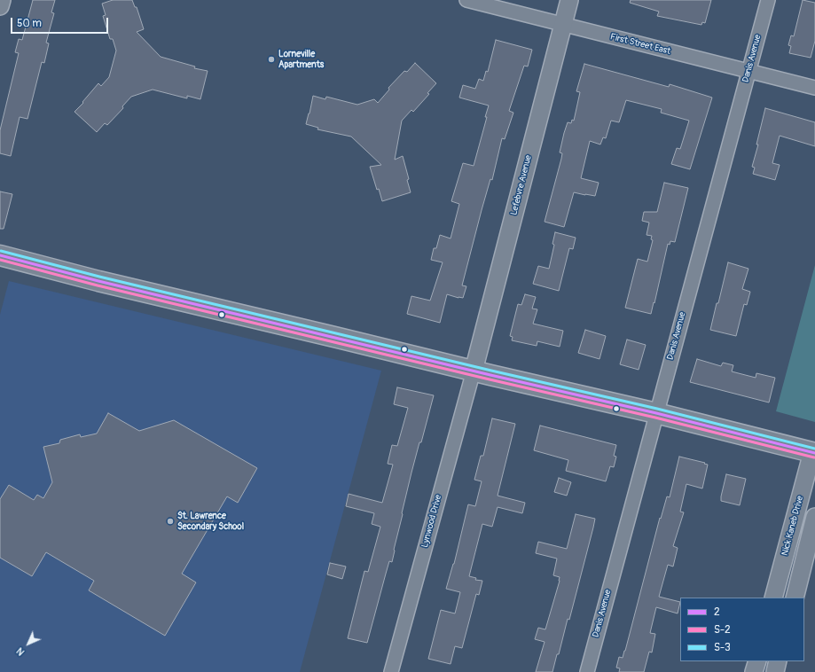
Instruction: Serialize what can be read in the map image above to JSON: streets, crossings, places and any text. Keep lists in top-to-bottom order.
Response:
{
  "streets": {
    "street": [
      "First Street East",
      "Danis Avenue",
      "Lefebvre Avenue",
      "Lynwood Drive",
      "Nick Kaneb Drive"
    ]
  },
  "crossings": [
    ["First Street East", "Danis Avenue"],
    ["First Street East", "Lefebvre Avenue"],
    ["Lefebvre Avenue", "Lynwood Drive"]
  ],
  "places": ["Lorneville Apartments", "St. Lawrence Secondary School"],
  "lines": ["transit line S-3", "transit line 2", "transit line S-2"],
  "legend": ["2", "S-2", "S-3"],
  "scale_bar": "50 m",
  "north": "bottom left"
}
